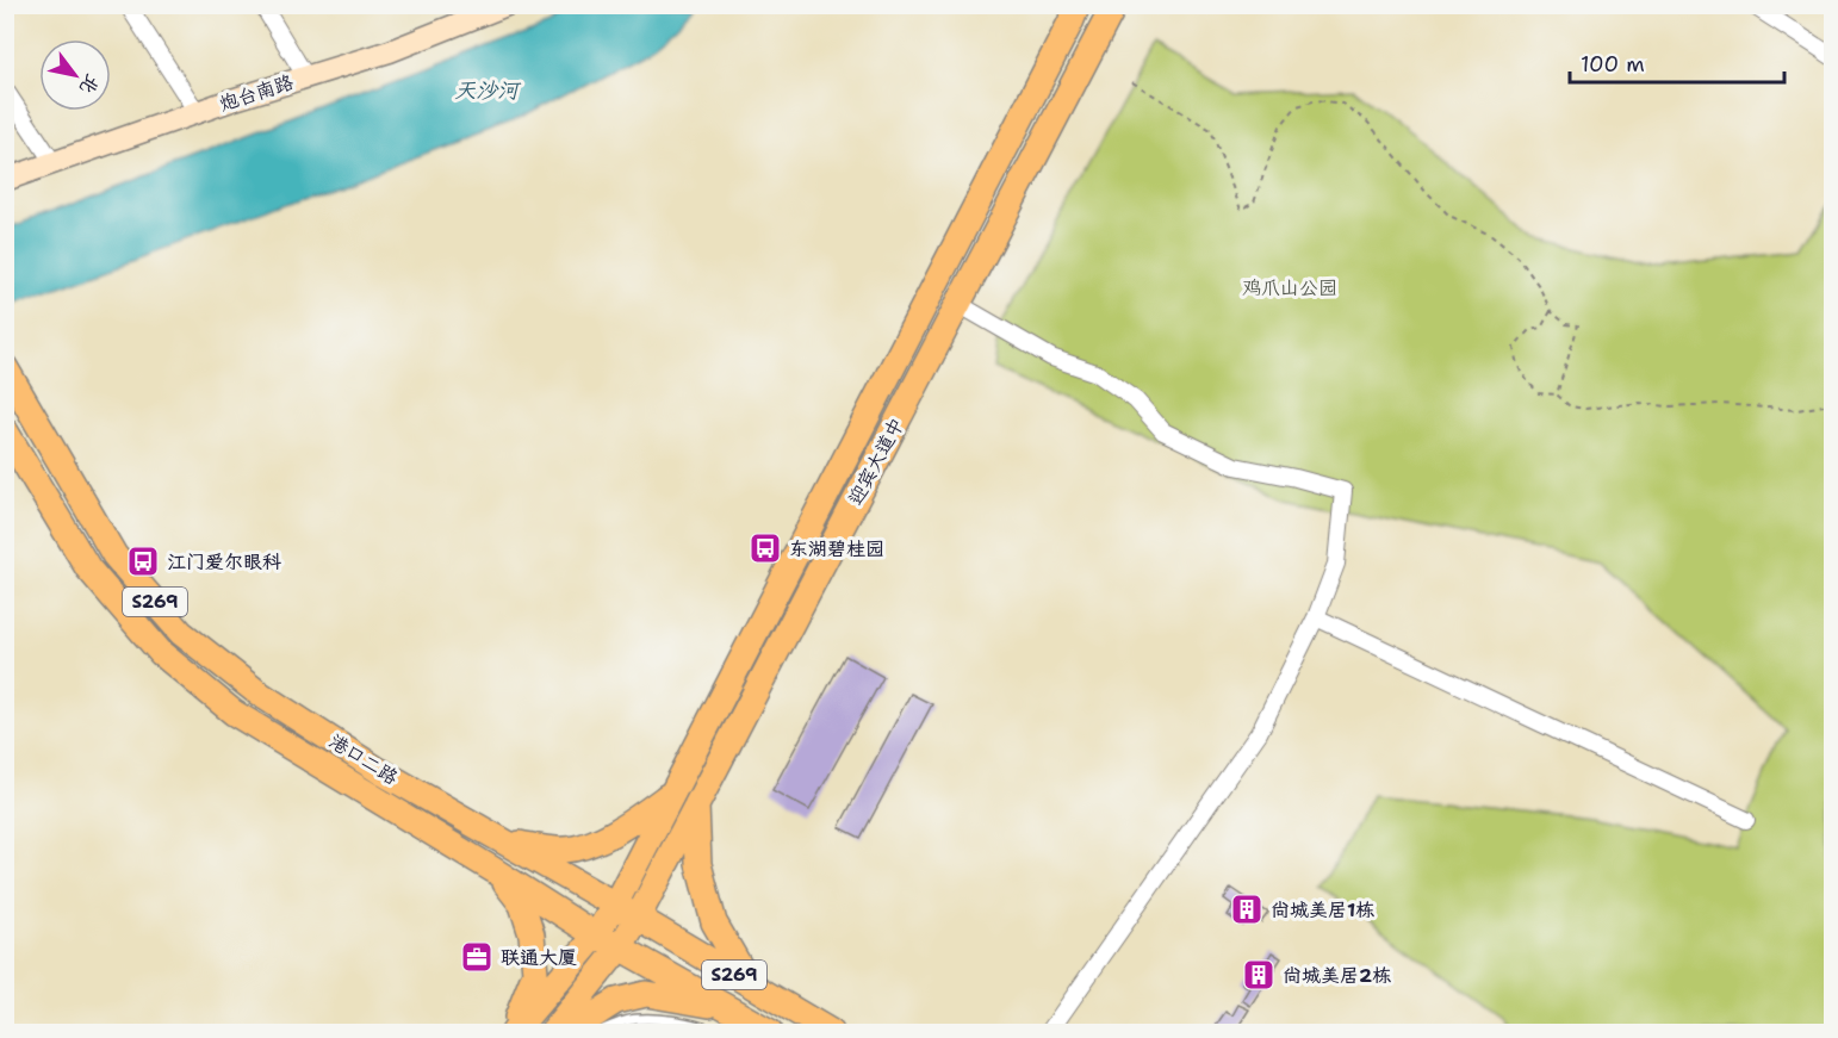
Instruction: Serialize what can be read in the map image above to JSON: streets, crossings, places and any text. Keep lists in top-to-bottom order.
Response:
{
  "streets": {
    "main road": ["迎宾大道中", "S269", "港口二路"],
    "street": ["炮台南路"]
  },
  "crossings": [
    ["迎宾大道中", "港口二路"]
  ],
  "water": ["天沙河"],
  "parks": ["鸡爪山公园"],
  "places": {
    "bus stop": ["东湖碧桂园", "江门爱尔眼科"],
    "building": ["尚城美居1栋", "尚城美居2栋"],
    "office": ["联通大厦"]
  },
  "scale_bar": "100 m",
  "north": "bottom right"
}
